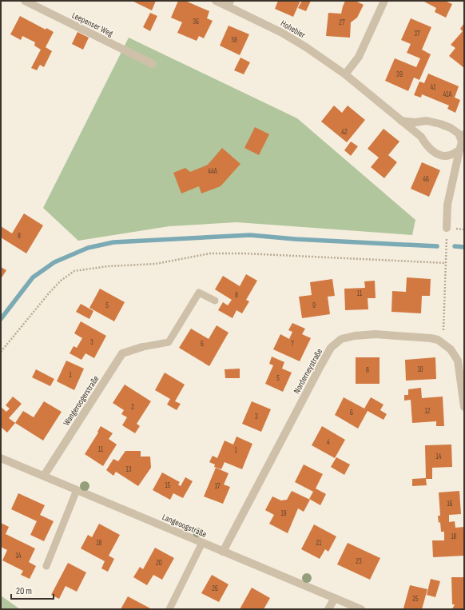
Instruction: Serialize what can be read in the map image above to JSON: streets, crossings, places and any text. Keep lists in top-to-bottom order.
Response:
{
  "streets": {
    "street": [
      "Leepenser Weg",
      "Hohebier",
      "Norderneystraße",
      "Wangeroogerstraße",
      "Langeoogstraße"
    ]
  },
  "crossings": [
    ["Norderneystraße", "Langeoogstraße"],
    ["Wangeroogerstraße", "Langeoogstraße"]
  ],
  "house_numbers": [
    "36",
    "27",
    "37",
    "38",
    "39",
    "41",
    "41A",
    "42",
    "44A",
    "46",
    "8",
    "11",
    "8",
    "5",
    "9",
    "3",
    "6",
    "7",
    "10",
    "8",
    "1",
    "5",
    "2",
    "12",
    "6",
    "3",
    "4",
    "11",
    "1",
    "14",
    "13",
    "15",
    "17",
    "16",
    "19",
    "18",
    "18",
    "21",
    "14",
    "23",
    "20",
    "26",
    "25"
  ],
  "scale_bar": "20 m"
}
